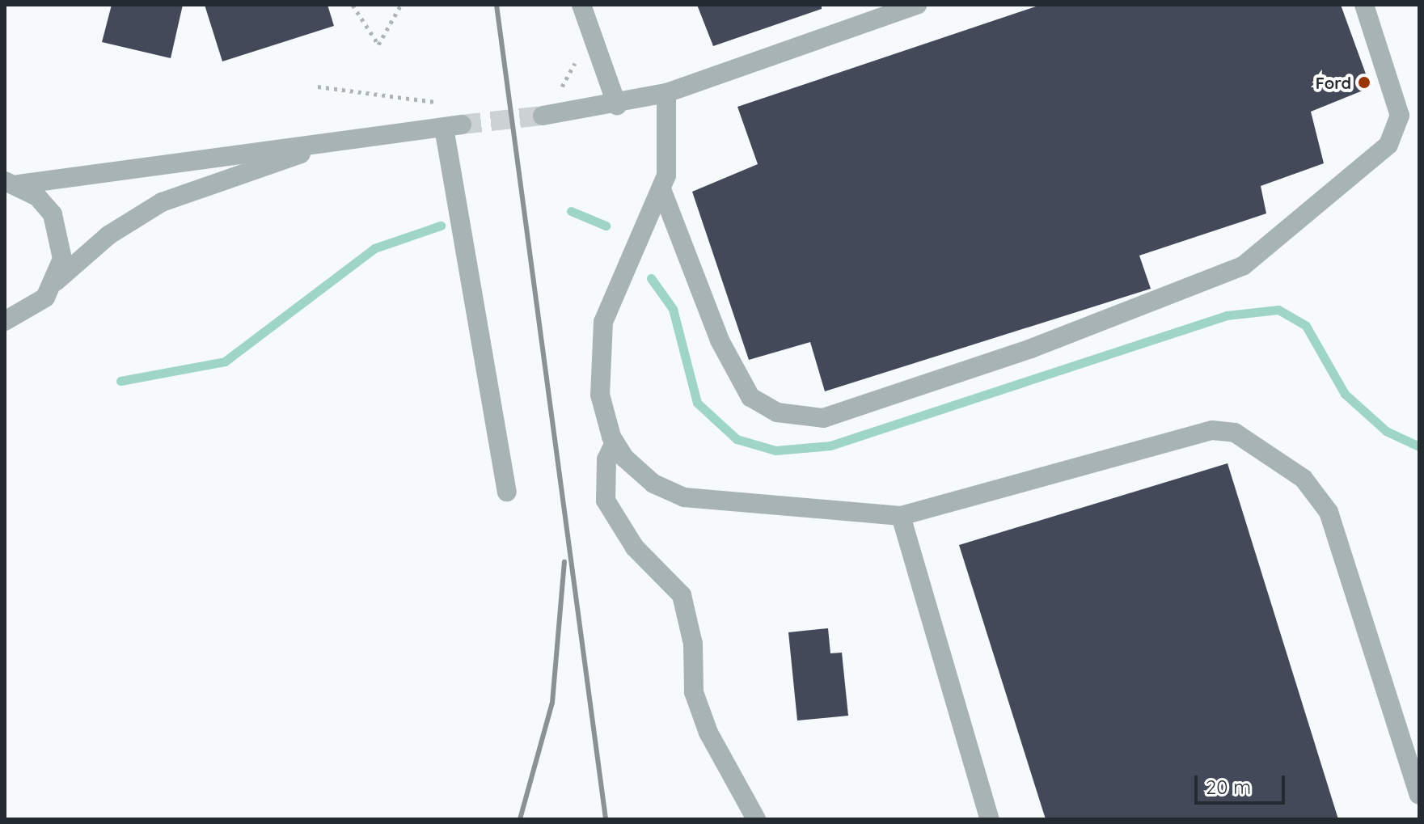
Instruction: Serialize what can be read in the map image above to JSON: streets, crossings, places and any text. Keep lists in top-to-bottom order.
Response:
{
  "places": ["Ford"],
  "scale_bar": "20 m"
}
